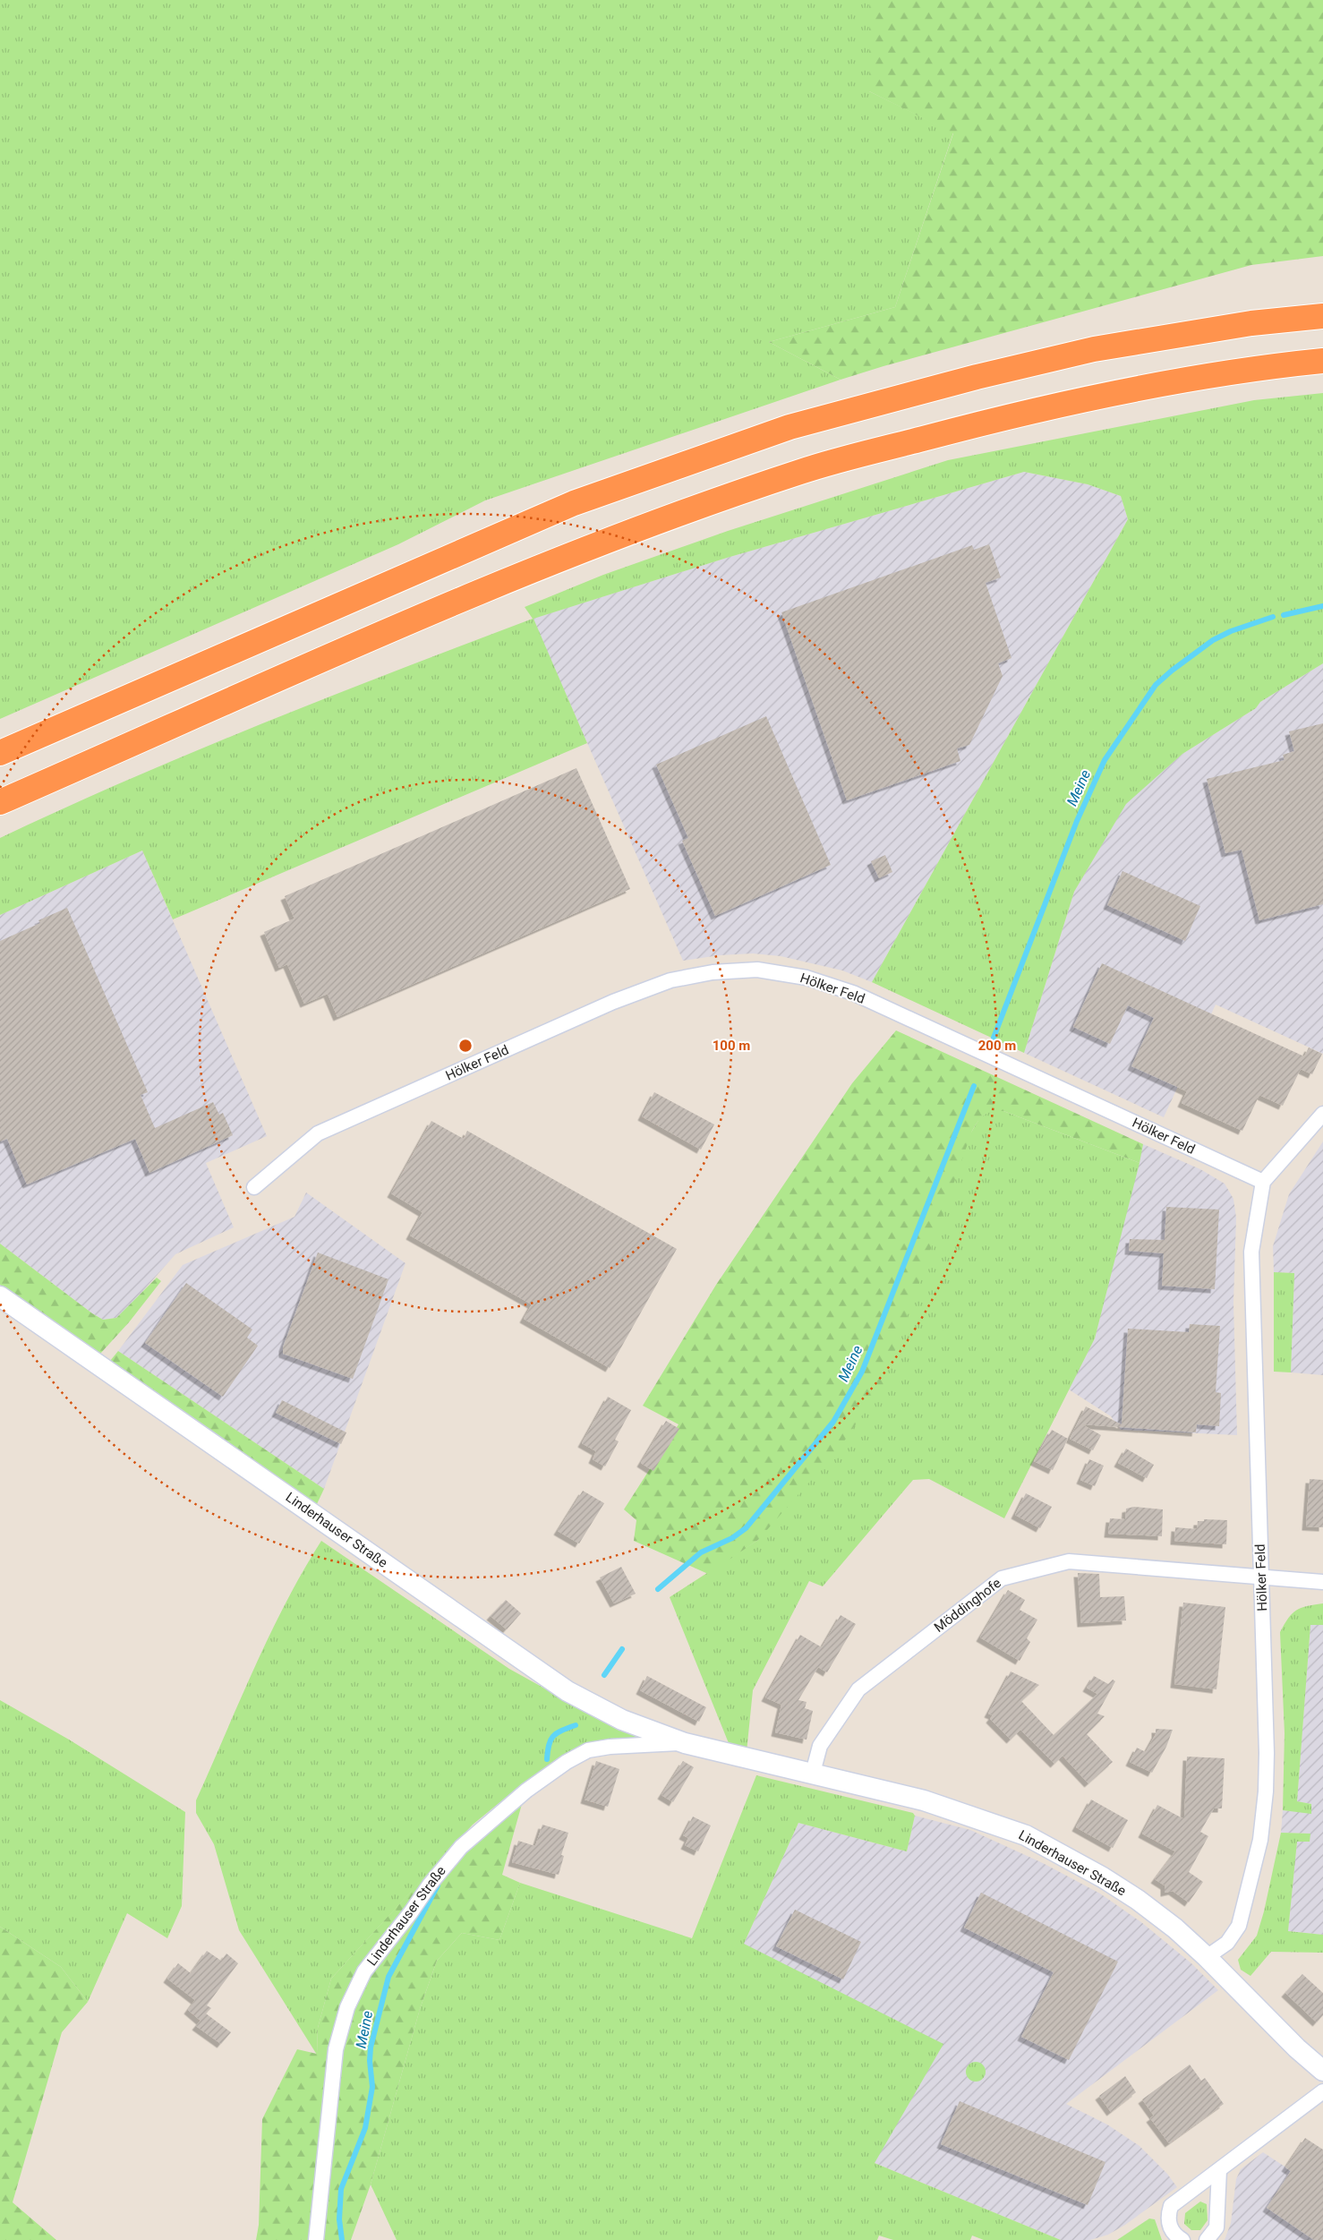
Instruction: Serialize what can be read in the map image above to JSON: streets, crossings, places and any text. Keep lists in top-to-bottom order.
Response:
{
  "streets": {
    "main road": ["Linderhauser Straße"],
    "street": ["Hölker Feld", "Möddinghofe"]
  },
  "crossings": [
    ["Hölker Feld", "Linderhauser Straße"],
    ["Hölker Feld", "Möddinghofe"],
    ["Linderhauser Straße", "Möddinghofe"]
  ],
  "water": ["Meine"],
  "rings": ["100 m", "200 m"]
}
